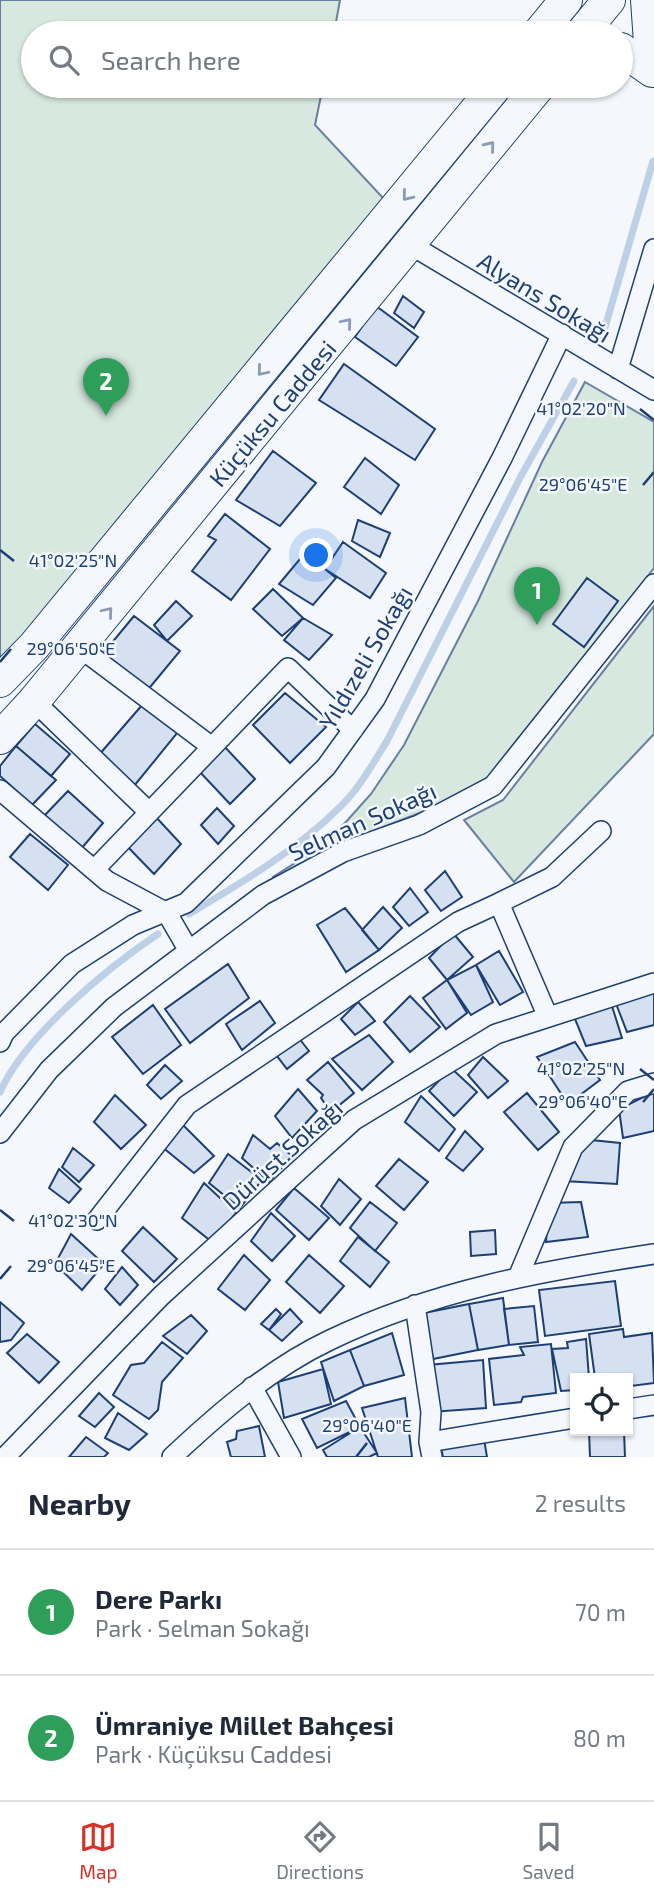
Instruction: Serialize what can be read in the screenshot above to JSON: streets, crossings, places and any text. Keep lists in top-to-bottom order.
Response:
{
  "streets": {
    "main road": ["Küçüksu Caddesi"],
    "street": [
      "Alyans Sokağı",
      "Yıldızeli Sokağı",
      "Selman Sokağı",
      "Dürüst Sokağı"
    ]
  },
  "crossings": [
    ["Alyans Sokağı", "Küçüksu Caddesi"],
    ["Alyans Sokağı", "Yıldızeli Sokağı"]
  ],
  "page": {
    "search": "Search here",
    "pins": ["2", "1"],
    "heading": ["Nearby", "2 results"],
    "list": [
      {
        "mark": "1",
        "name": "Dere Parkı",
        "note": "Park · Selman Sokağı",
        "value": "70 m"
      },
      {
        "mark": "2",
        "name": "Ümraniye Millet Bahçesi",
        "note": "Park · Küçüksu Caddesi",
        "value": "80 m"
      }
    ],
    "nav": ["Map", "Directions", "Saved"]
  },
  "coordinates": [
    "41°02'20\"N",
    "29°06'45\"E",
    "41°02'25\"N",
    "29°06'50\"E",
    "29°06'40\"E",
    "41°02'30\"N"
  ]
}
